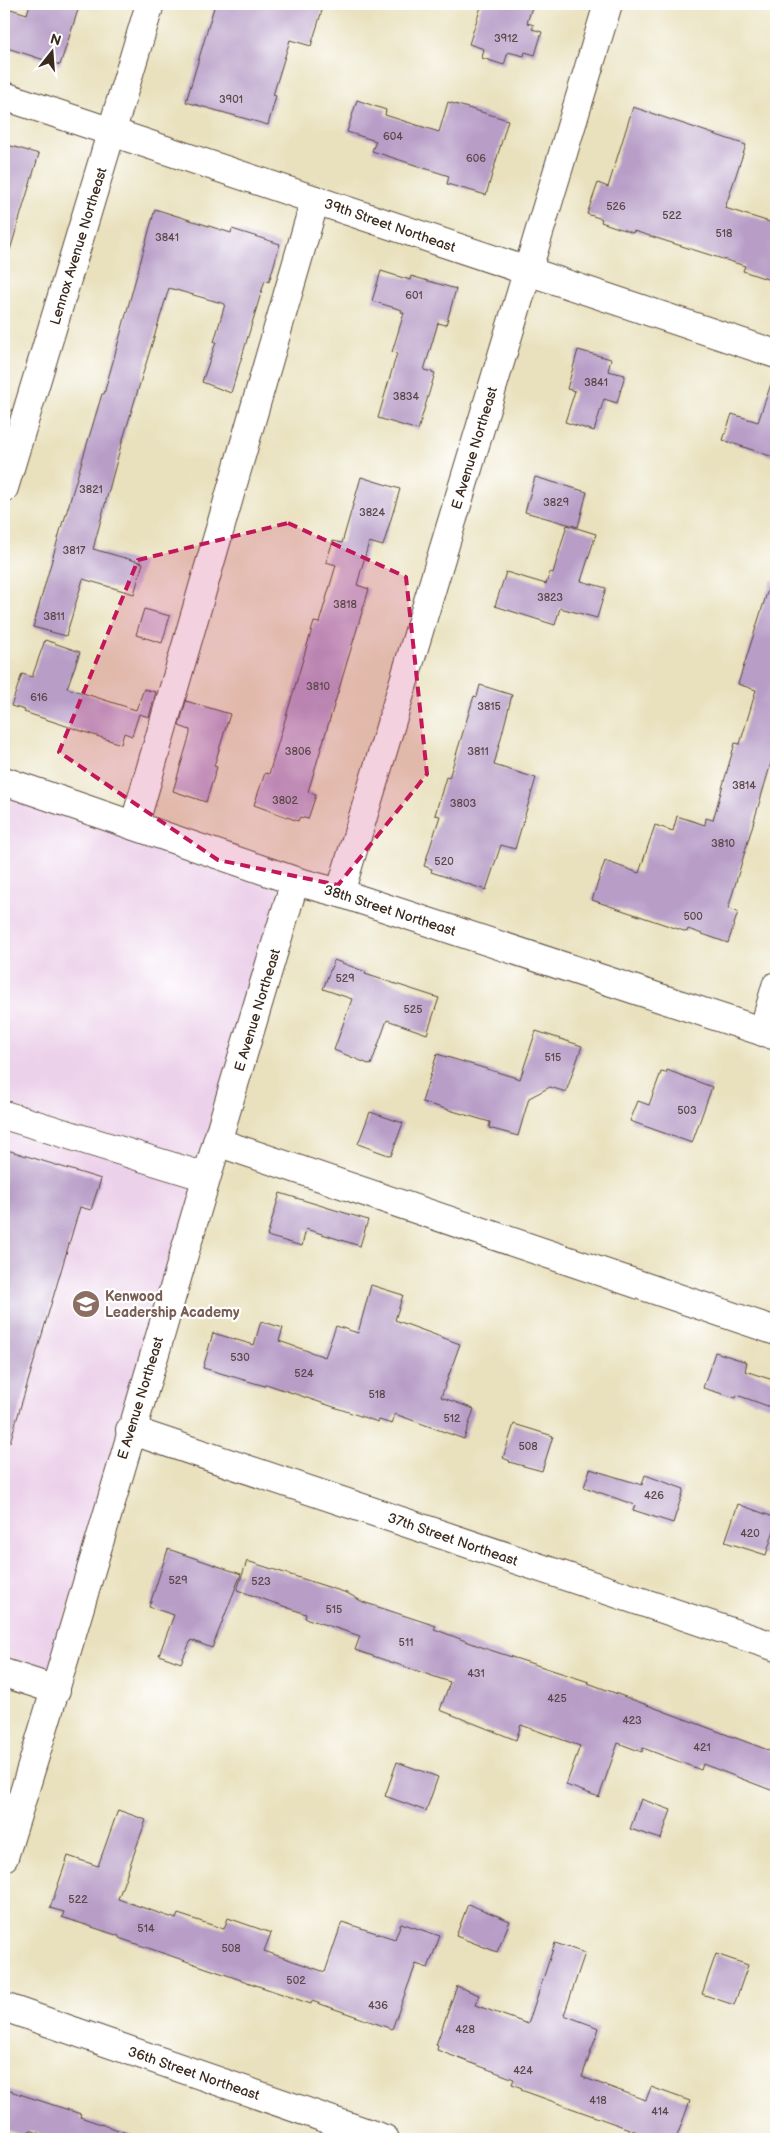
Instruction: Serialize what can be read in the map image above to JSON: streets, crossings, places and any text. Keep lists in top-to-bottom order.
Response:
{
  "streets": {
    "street": [
      "39th Street Northeast",
      "Lennox Avenue Northeast",
      "E Avenue Northeast",
      "38th Street Northeast",
      "37th Street Northeast",
      "36th Street Northeast"
    ]
  },
  "crossings": [
    ["39th Street Northeast", "Lennox Avenue Northeast"],
    ["39th Street Northeast", "E Avenue Northeast"],
    ["E Avenue Northeast", "38th Street Northeast"],
    ["E Avenue Northeast", "37th Street Northeast"]
  ],
  "places": {
    "school or university": ["Kenwood Leadership Academy"]
  },
  "house_numbers": [
    "3912",
    "3901",
    "604",
    "606",
    "526",
    "522",
    "518",
    "3841",
    "601",
    "3841",
    "3834",
    "3821",
    "3829",
    "3824",
    "3817",
    "3823",
    "3818",
    "3811",
    "3810",
    "616",
    "3815",
    "3806",
    "3811",
    "3814",
    "3802",
    "3803",
    "3810",
    "520",
    "500",
    "529",
    "525",
    "515",
    "503",
    "530",
    "524",
    "518",
    "512",
    "508",
    "426",
    "420",
    "529",
    "523",
    "515",
    "511",
    "431",
    "425",
    "423",
    "421",
    "522",
    "514",
    "508",
    "502",
    "436",
    "428",
    "424",
    "418",
    "414"
  ],
  "north": "top"
}
